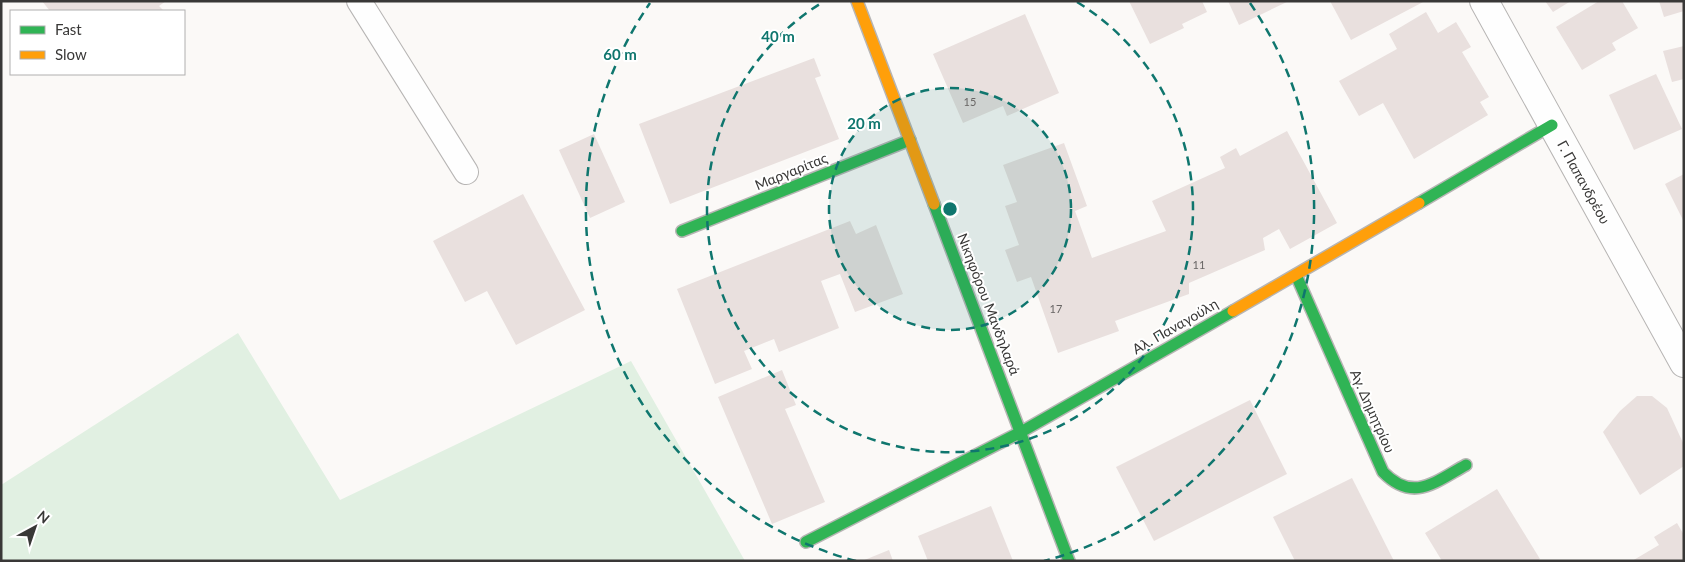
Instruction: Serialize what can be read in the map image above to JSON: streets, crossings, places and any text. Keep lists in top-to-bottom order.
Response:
{
  "streets": {
    "street": [
      "Μαργαρίτας",
      "Γ. Παπανδρέου",
      "Νικηφόρου Μανδηλαρά",
      "Αλ. Παναγούλη",
      "Αγ. Δημητρίου"
    ]
  },
  "crossings": [
    ["Μαργαρίτας", "Νικηφόρου Μανδηλαρά"],
    ["Γ. Παπανδρέου", "Αλ. Παναγούλη"],
    ["Νικηφόρου Μανδηλαρά", "Αλ. Παναγούλη"],
    ["Αλ. Παναγούλη", "Αγ. Δημητρίου"]
  ],
  "house_numbers": ["15", "11", "17"],
  "legend": ["Fast", "Slow"],
  "north": "top right",
  "rings": ["40 m", "60 m", "20 m"]
}
